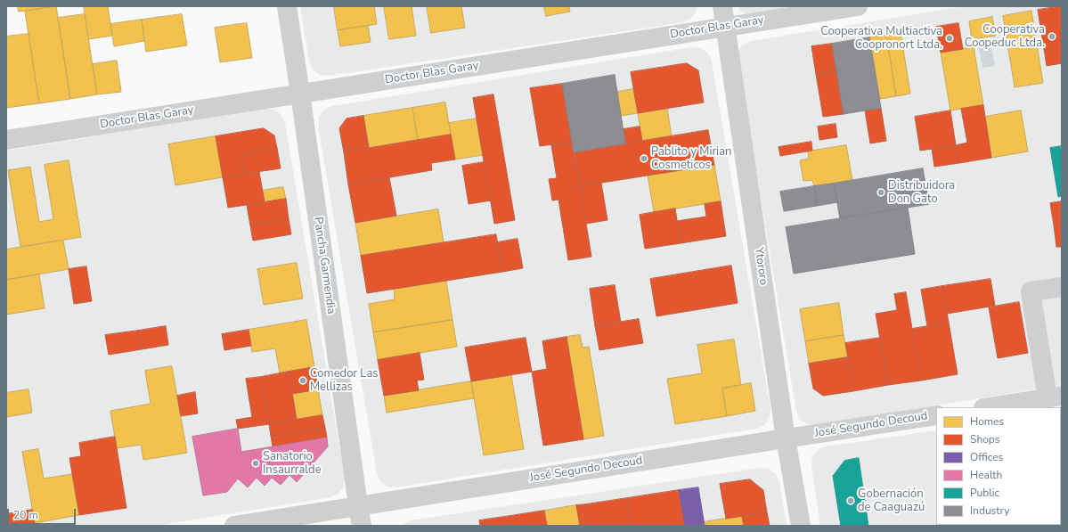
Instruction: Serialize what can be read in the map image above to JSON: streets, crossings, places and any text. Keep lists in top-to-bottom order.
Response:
{
  "streets": {
    "street": [
      "Doctor Blas Garay",
      "Pancha Garmendia",
      "Ytororo",
      "José Segundo Decoud"
    ]
  },
  "crossings": [
    ["Doctor Blas Garay", "Pancha Garmendia"],
    ["Doctor Blas Garay", "Ytororo"],
    ["Pancha Garmendia", "José Segundo Decoud"],
    ["Ytororo", "José Segundo Decoud"]
  ],
  "places": [
    "Cooperativa Coopeduc Ltda.",
    "Cooperativa Multiactiva Coopronort Ltda.",
    "Pablito y Mirian Cosmeticos",
    "Distribuidora Don Gato",
    "Comedor Las Mellizas",
    "Sanatorio Insaurralde",
    "Gobernación de Caaguazú"
  ],
  "legend": [
    "Homes",
    "Shops",
    "Offices",
    "Health",
    "Public",
    "Industry"
  ],
  "scale_bar": "20 m"
}
